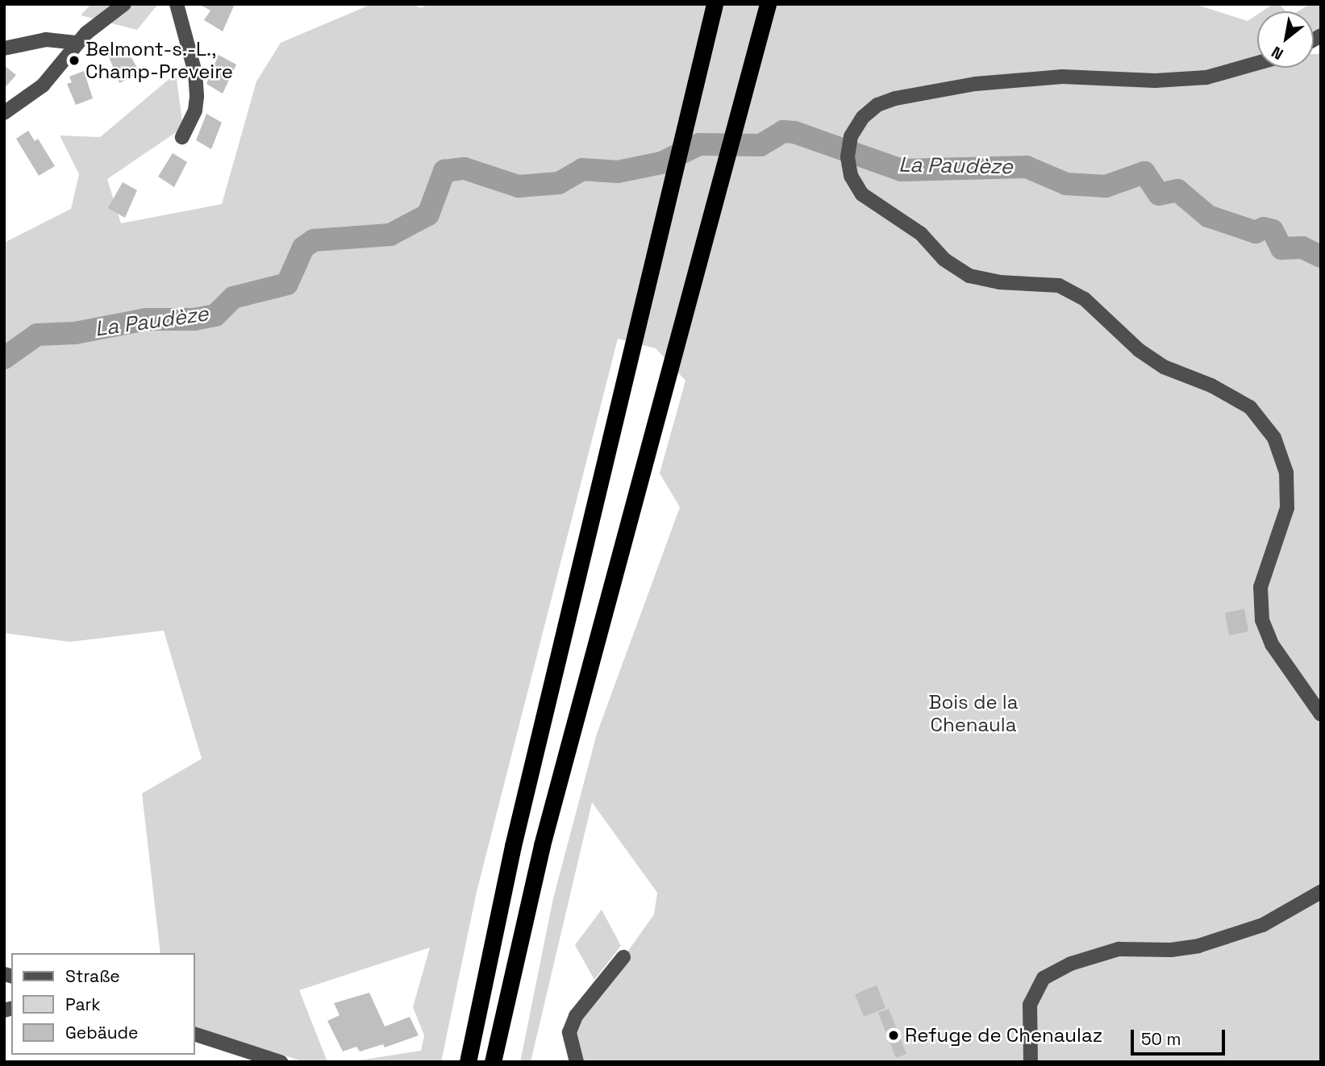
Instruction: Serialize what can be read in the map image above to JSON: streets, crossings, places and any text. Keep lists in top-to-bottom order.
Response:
{
  "water": ["La Paudèze"],
  "parks": ["Bois de la Chenaula"],
  "places": ["Belmont-s.-L., Champ-Preveire", "Refuge de Chenaulaz"],
  "legend": ["Straße", "Park", "Gebäude"],
  "scale_bar": "50 m",
  "north": "bottom left"
}
